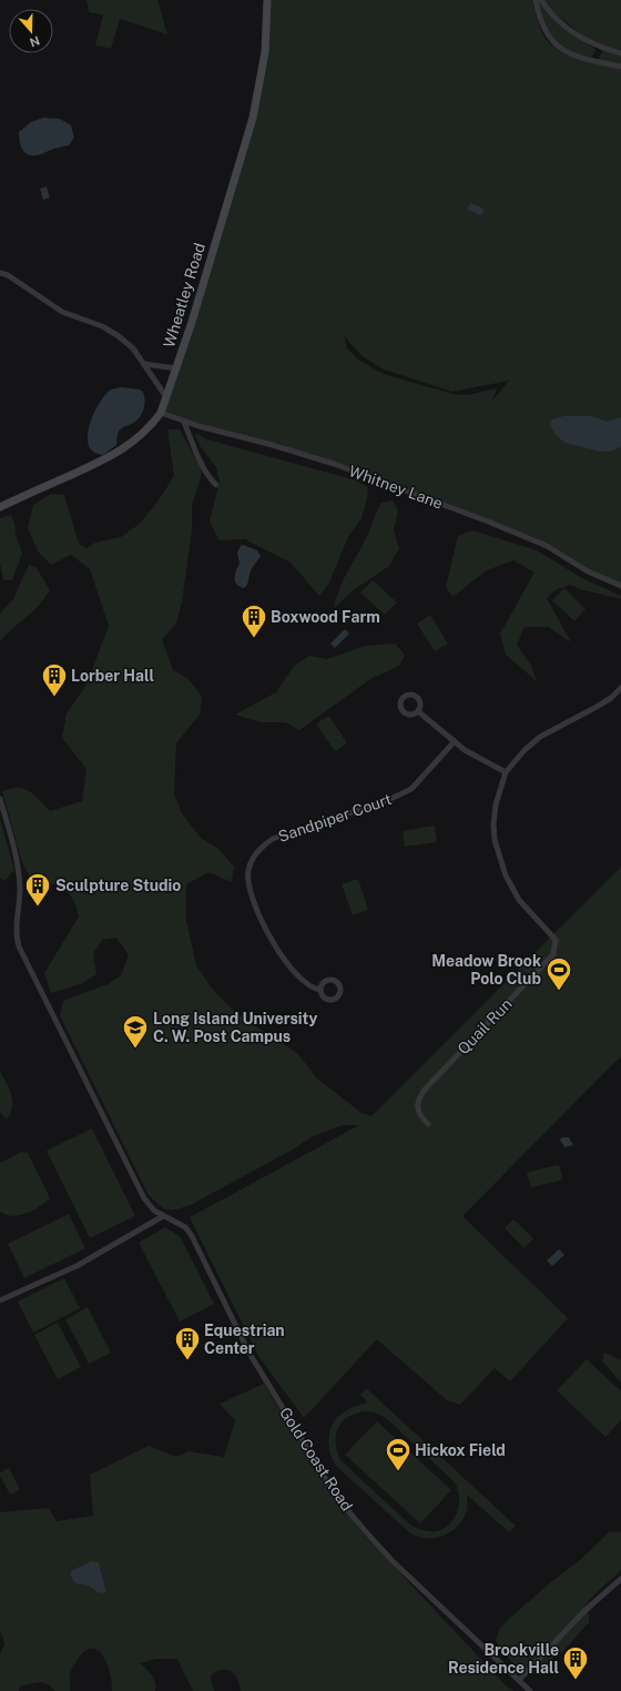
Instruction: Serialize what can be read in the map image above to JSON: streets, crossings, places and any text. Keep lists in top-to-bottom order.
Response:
{
  "streets": {
    "main road": ["Wheatley Road"],
    "street": [
      "Whitney Lane",
      "Sandpiper Court",
      "Quail Run",
      "Gold Coast Road"
    ]
  },
  "crossings": [
    ["Wheatley Road", "Whitney Lane"]
  ],
  "places": {
    "building": [
      "Boxwood Farm",
      "Lorber Hall",
      "Sculpture Studio",
      "Equestrian Center",
      "Brookville Residence Hall"
    ],
    "sports": ["Meadow Brook Polo Club", "Hickox Field"],
    "school or university": ["Long Island University C. W. Post Campus"]
  },
  "north": "bottom"
}
